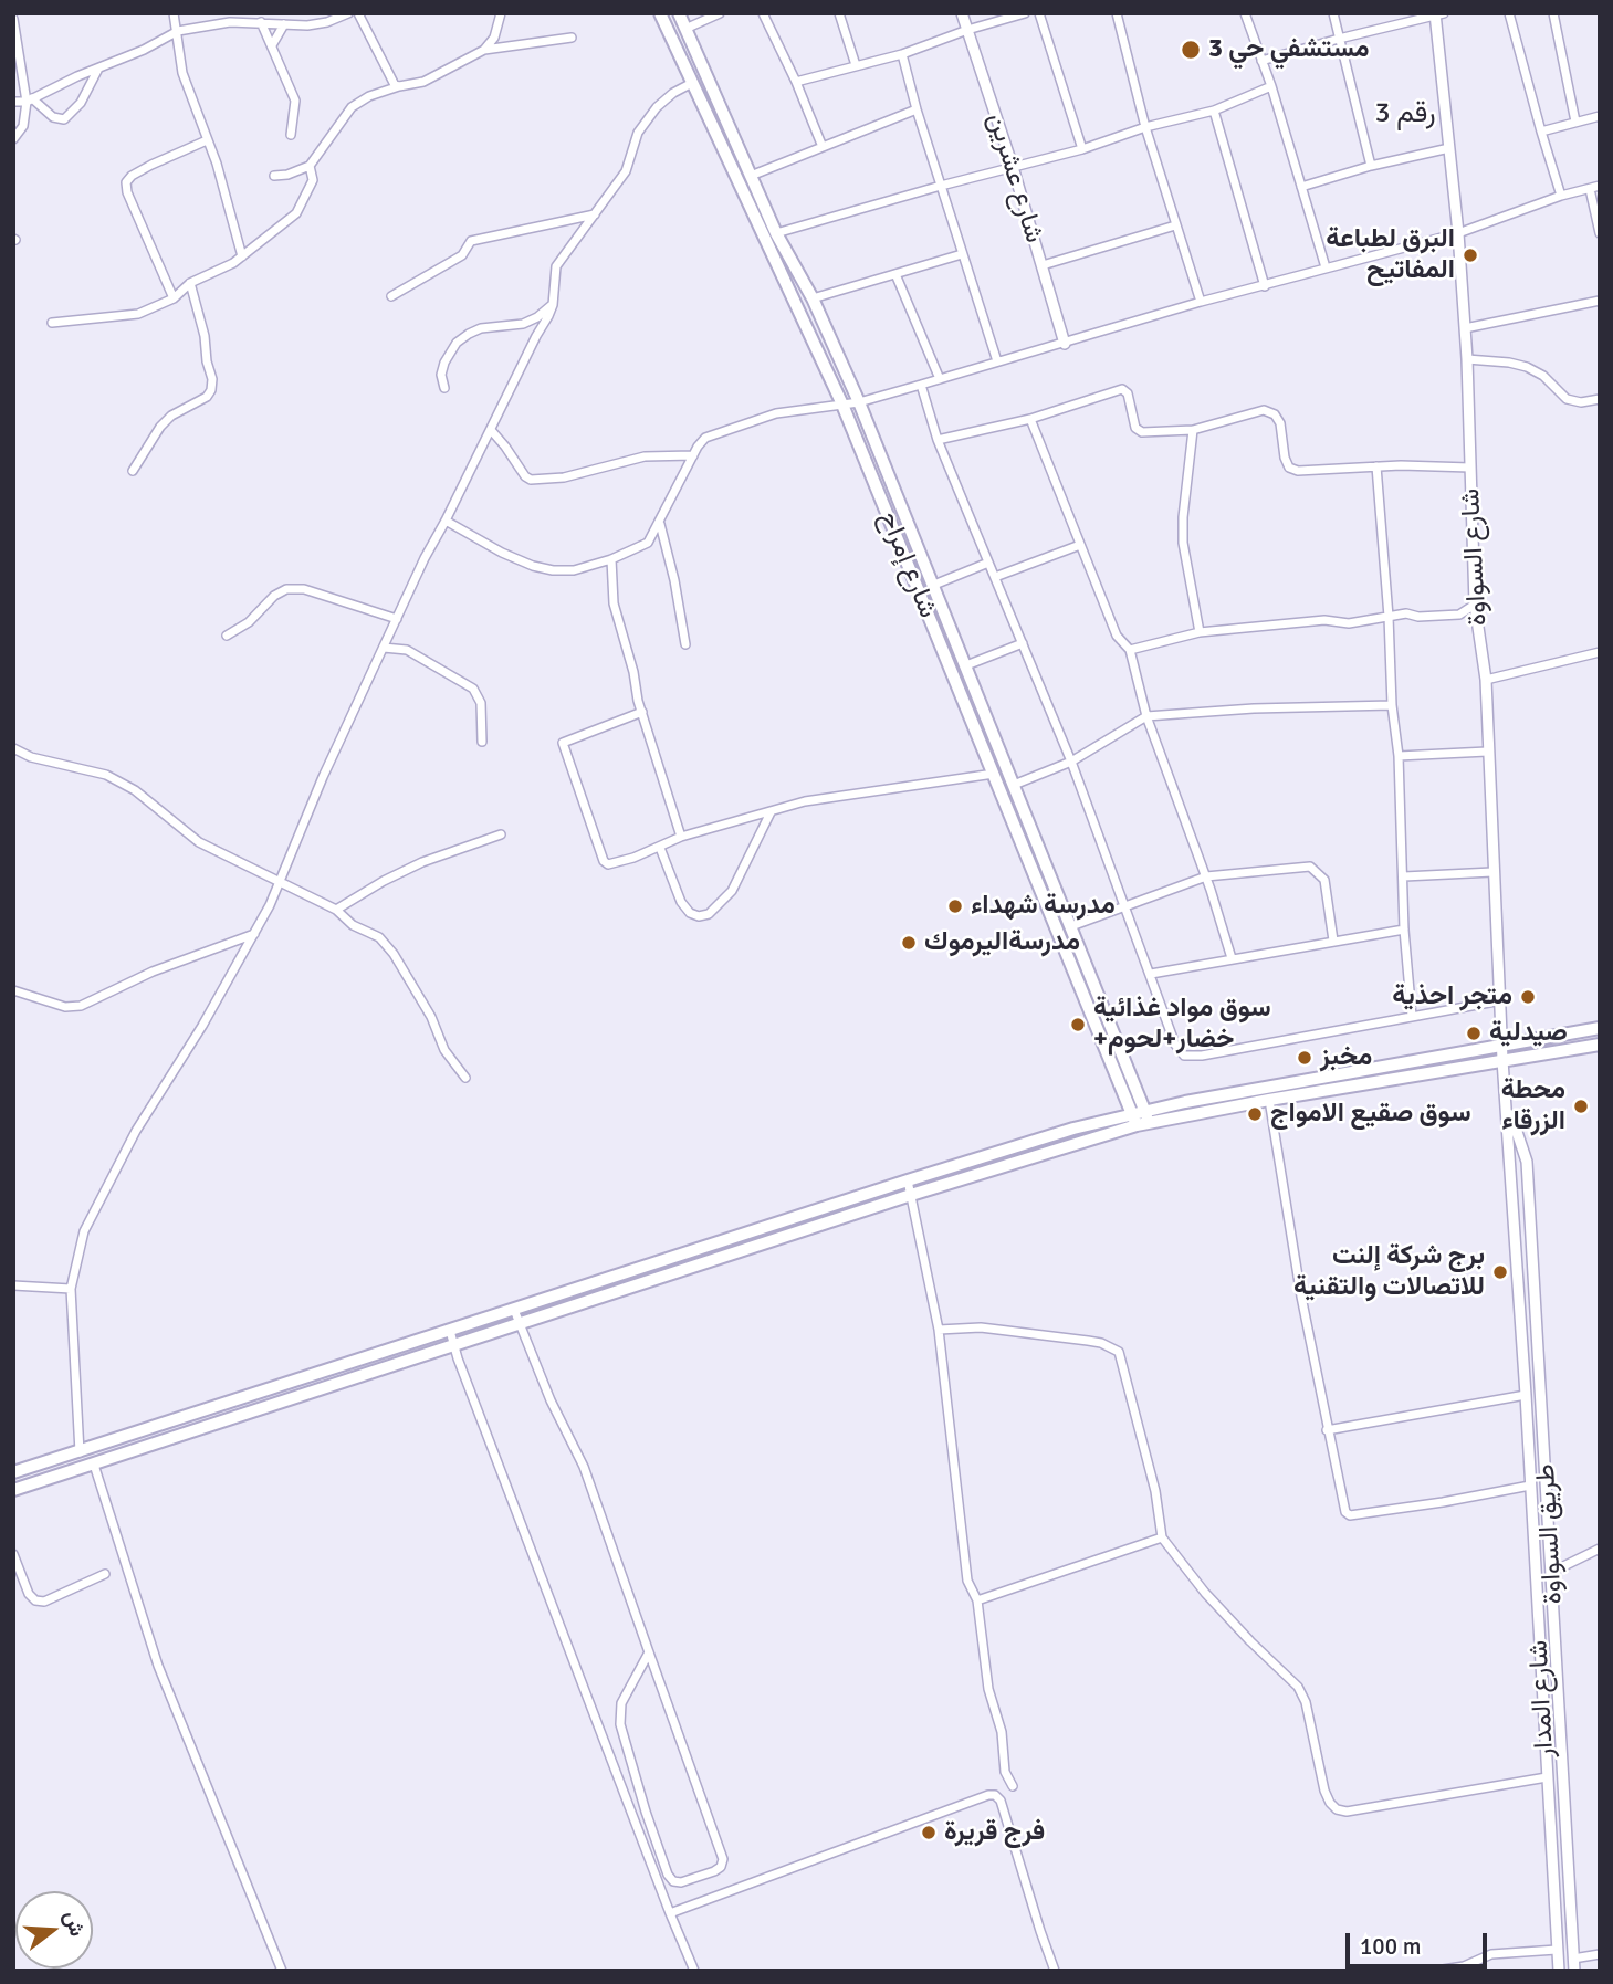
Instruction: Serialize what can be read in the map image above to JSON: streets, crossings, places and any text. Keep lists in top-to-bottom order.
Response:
{
  "streets": {
    "main road": ["شارع إمراح"],
    "street": [
      "شارع عشرين",
      "شارع السواوة",
      "طريق السواوة",
      "شارع المدار"
    ]
  },
  "crossings": [
    ["شارع السواوة", "طريق السواوة"],
    ["شارع السواوة", "شارع المدار"],
    ["طريق السواوة", "شارع المدار"]
  ],
  "districts": ["رقم 3"],
  "places": [
    "مستشفي حي 3",
    "البرق لطباعة المفاتيح",
    "مدرسة شهداء",
    "مدرسةاليرموك",
    "متجر احذية",
    "سوق مواد غذائية +خضار+لحوم",
    "صيدلية",
    "مخبز",
    "محطة الزرقاء",
    "سوق صقيع الامواج",
    "برج شركة إلنت للاتصالات والتقنية",
    "فرج قريرة"
  ],
  "scale_bar": "100 m",
  "north": "right"
}
